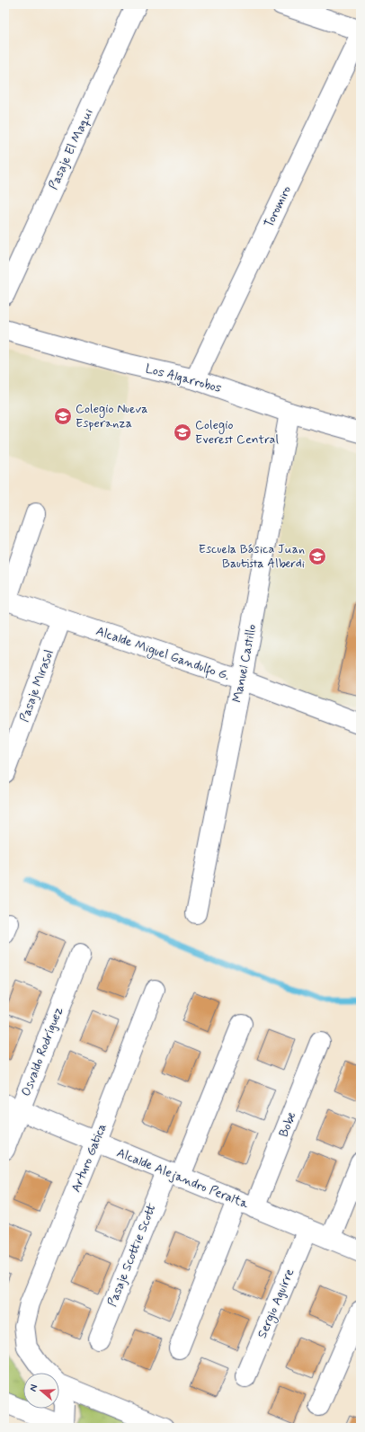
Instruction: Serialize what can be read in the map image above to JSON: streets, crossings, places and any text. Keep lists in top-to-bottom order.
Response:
{
  "streets": {
    "street": [
      "Pasaje El Maqui",
      "Toromiro",
      "Los Algarrobos",
      "Alcalde Miguel Gandulfo G.",
      "Manuel Castillo",
      "Pasaje Mirasol",
      "Osvaldo Rodríguez",
      "Bobe",
      "Arturo Gatica",
      "Alcalde Alejandro Peralta",
      "Pasaje Scottie Scott",
      "Sergio Aguirre"
    ]
  },
  "crossings": [
    ["Toromiro", "Los Algarrobos"],
    ["Los Algarrobos", "Manuel Castillo"],
    ["Alcalde Miguel Gandulfo G.", "Manuel Castillo"],
    ["Alcalde Miguel Gandulfo G.", "Pasaje Mirasol"],
    ["Osvaldo Rodríguez", "Alcalde Alejandro Peralta"],
    ["Bobe", "Alcalde Alejandro Peralta"],
    ["Arturo Gatica", "Alcalde Alejandro Peralta"],
    ["Alcalde Alejandro Peralta", "Pasaje Scottie Scott"],
    ["Alcalde Alejandro Peralta", "Sergio Aguirre"]
  ],
  "places": {
    "school or university": ["Colegio Nueva Esperanza", "Colegio Everest Central", "Escuela Básica Juan Bautista Alberdi"]
  },
  "north": "left"
}
